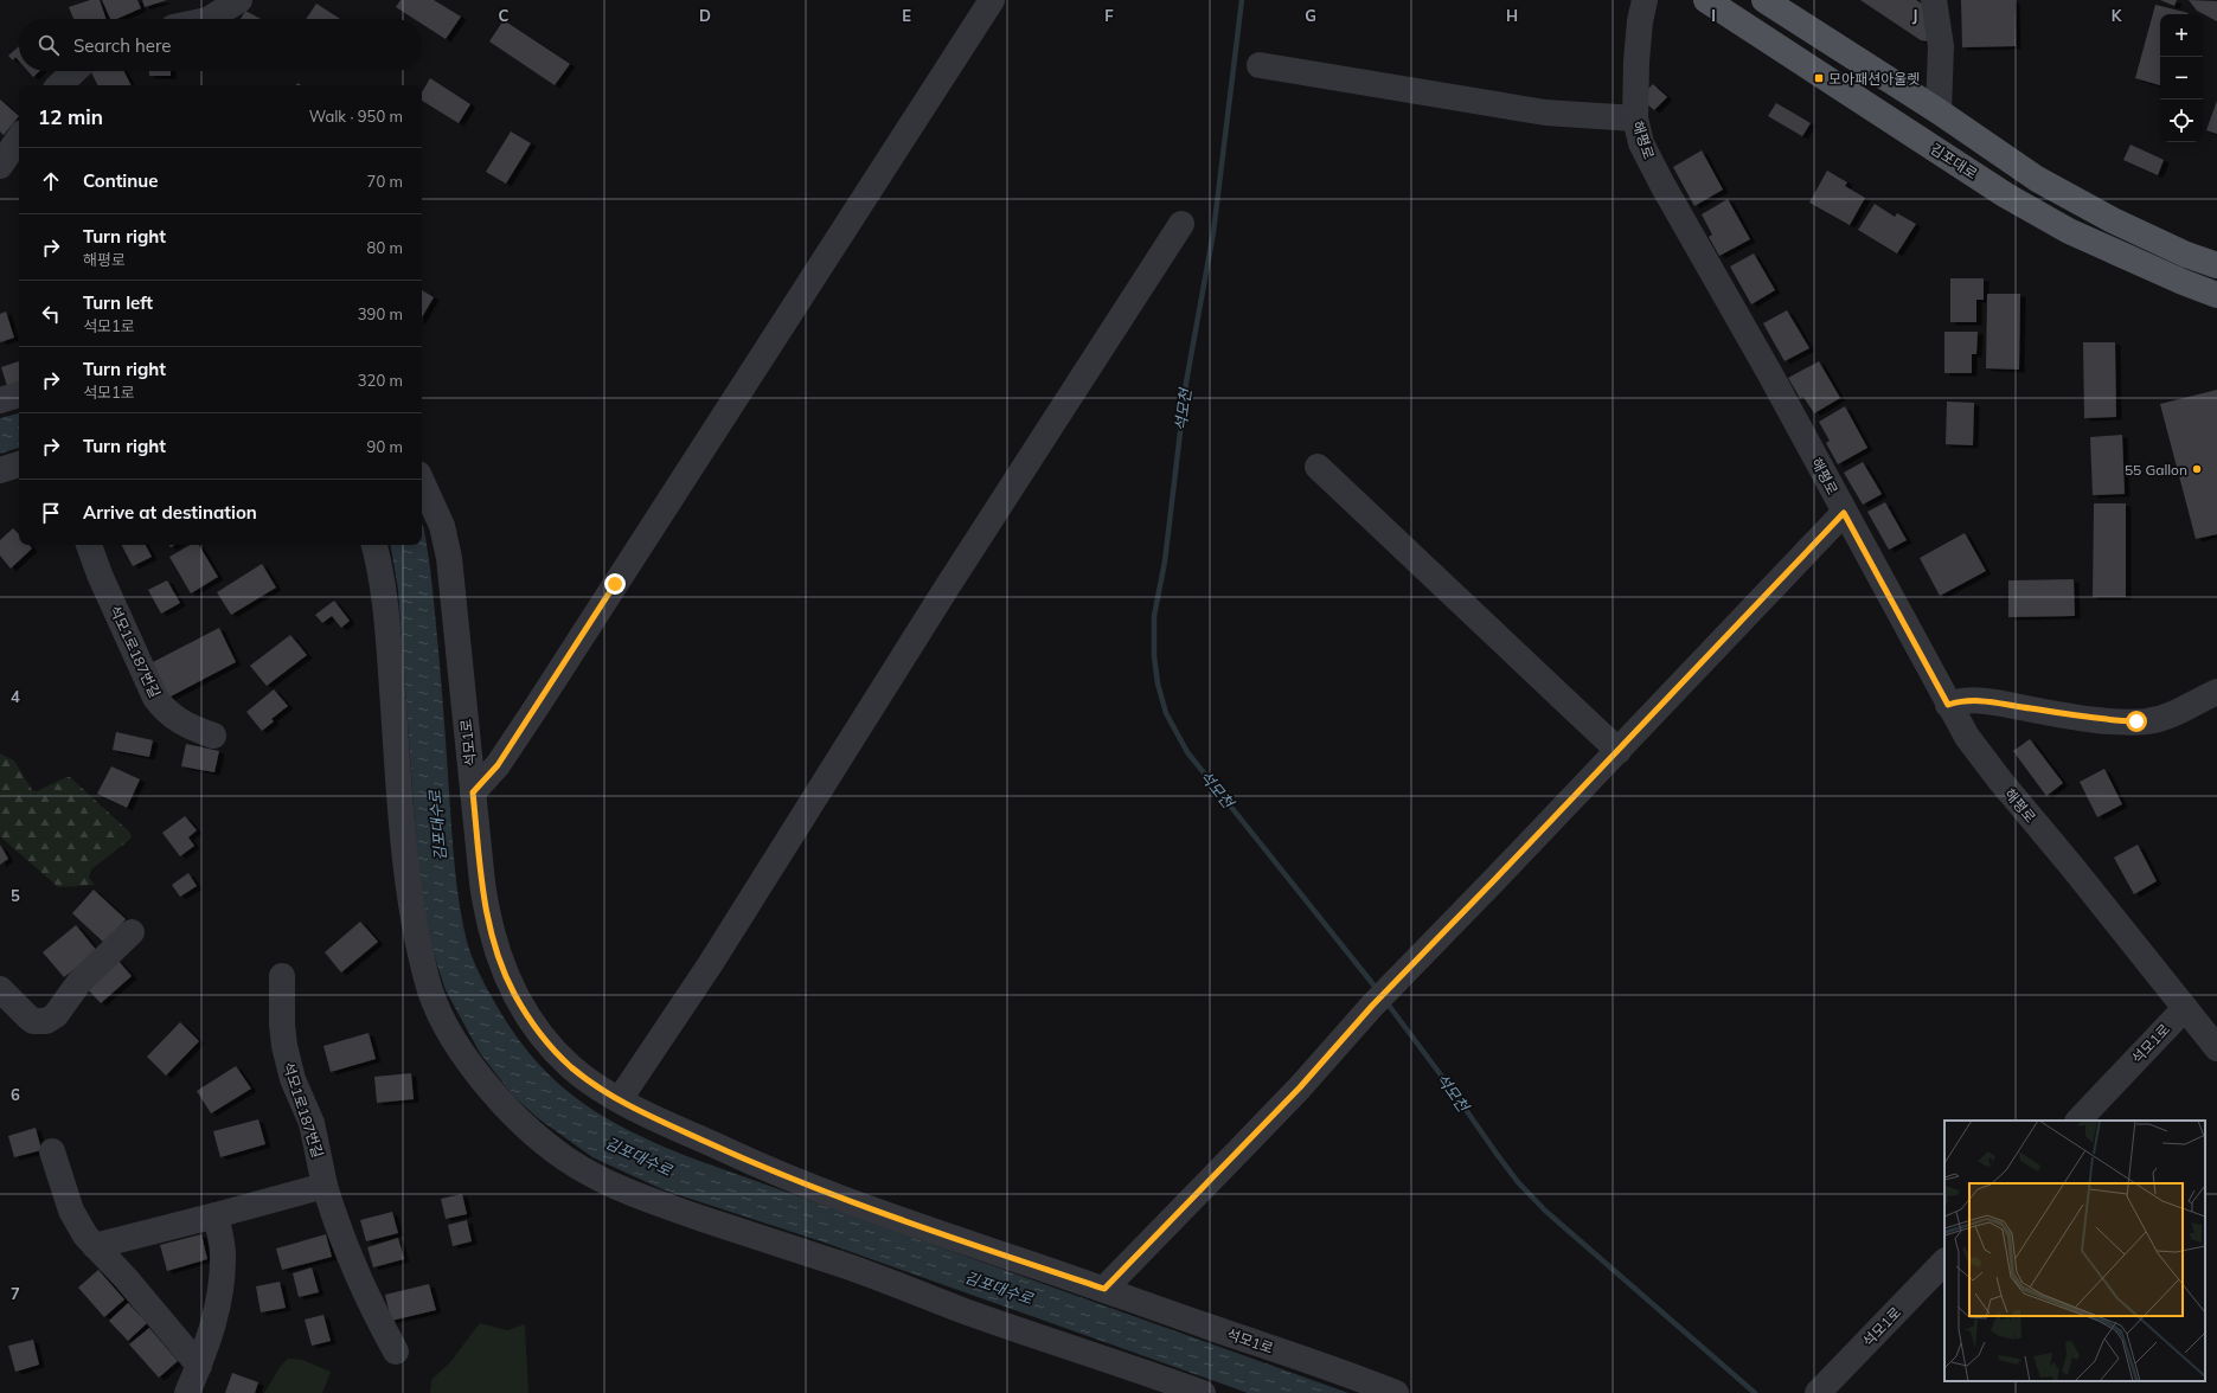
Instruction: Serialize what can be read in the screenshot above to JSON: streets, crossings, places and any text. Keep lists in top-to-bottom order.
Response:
{
  "streets": {
    "main road": ["김포대로"],
    "lane": ["해평로", "석모1로187번길", "석모1로"]
  },
  "crossings": [
    ["해평로", "석모1로"]
  ],
  "water": ["석모천", "김포대수로"],
  "places": {
    "transit": ["모아패션아울렛"],
    "other": ["55 Gallon"]
  },
  "page": {
    "map_buttons": ["+", "−"],
    "search": "Search here",
    "heading": ["12 min", "Walk · 950 m"],
    "list": [
      ["Continue", "70 m"],
      ["Turn right", "해평로", "80 m"],
      ["Turn left", "석모1로", "390 m"],
      ["Turn right", "석모1로", "320 m"],
      ["Turn right", "90 m"],
      "Arrive at destination"
    ]
  },
  "grid": {
    "columns": [
      "C",
      "D",
      "E",
      "F",
      "G",
      "H",
      "I",
      "J",
      "K"
    ],
    "rows": [
      "4",
      "5",
      "6",
      "7"
    ]
  }
}
